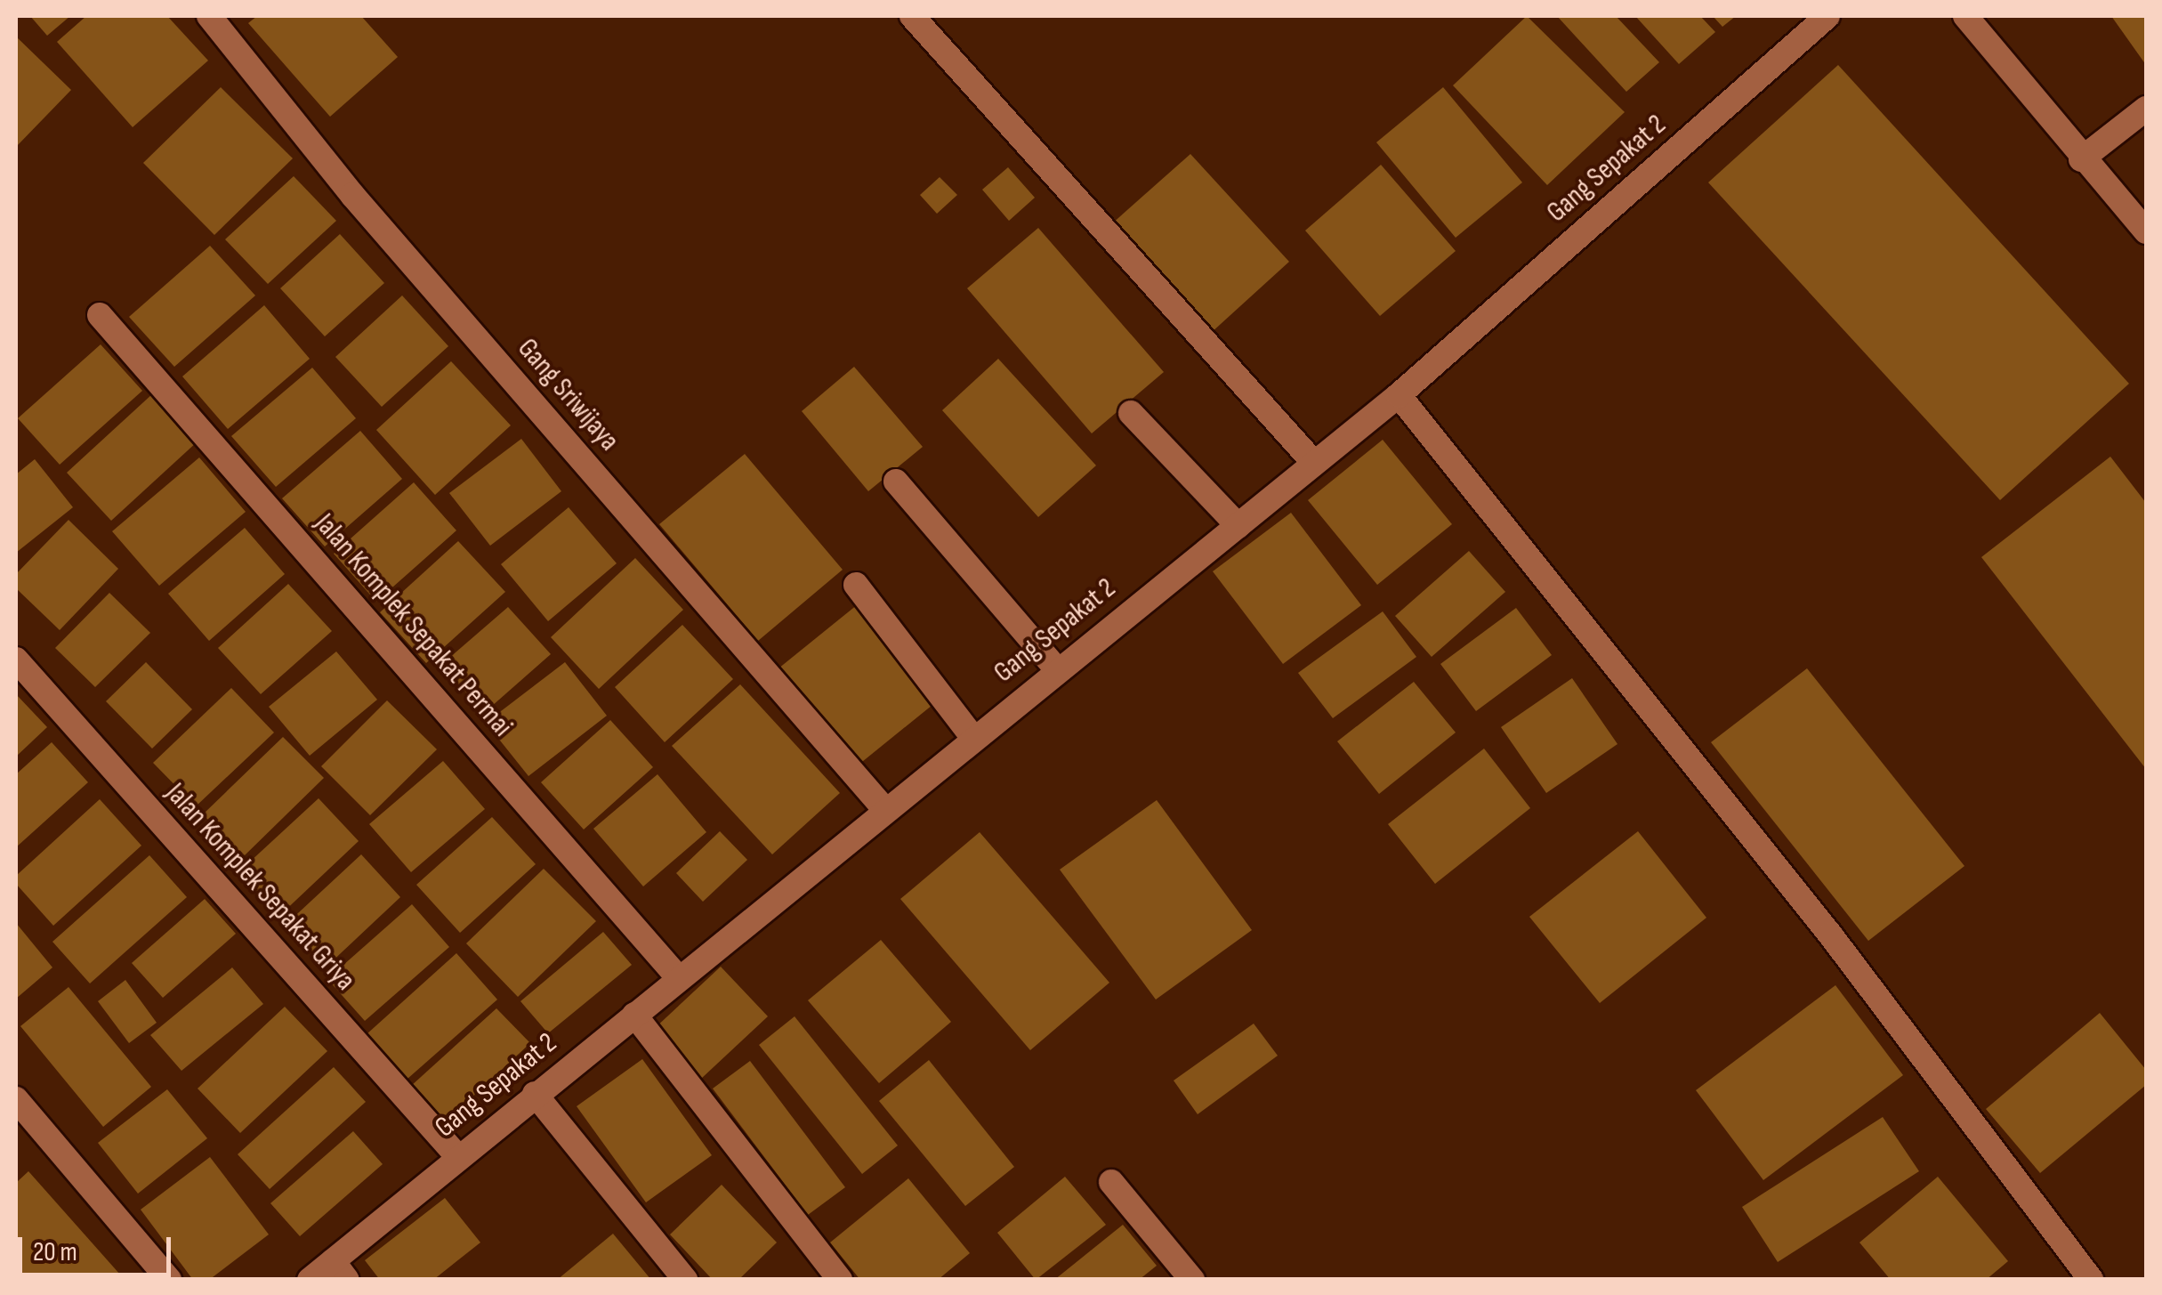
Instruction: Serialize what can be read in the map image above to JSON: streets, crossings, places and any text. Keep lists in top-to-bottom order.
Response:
{
  "streets": {
    "street": [
      "Gang Sepakat 2",
      "Gang Sriwijaya",
      "Jalan Komplek Sepakat Permai",
      "Jalan Komplek Sepakat Griya"
    ]
  },
  "crossings": [
    ["Gang Sepakat 2", "Gang Sriwijaya"],
    ["Gang Sepakat 2", "Jalan Komplek Sepakat Permai"],
    ["Gang Sepakat 2", "Jalan Komplek Sepakat Griya"]
  ],
  "scale_bar": "20 m"
}
